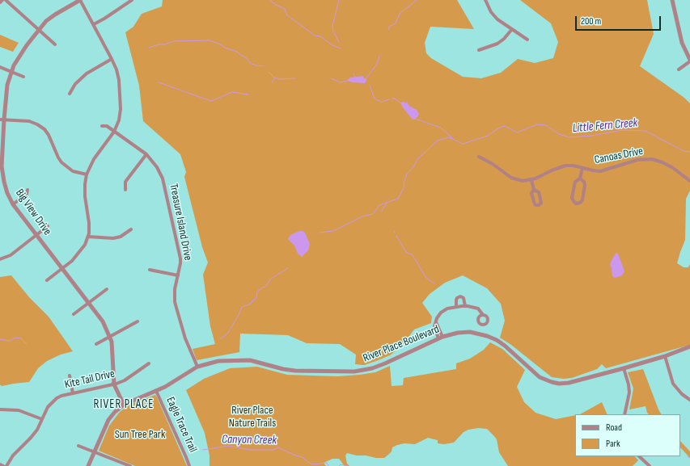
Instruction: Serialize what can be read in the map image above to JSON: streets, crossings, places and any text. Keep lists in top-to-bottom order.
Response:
{
  "streets": {
    "street": [
      "Canoas Drive",
      "Big View Drive",
      "Treasure Island Drive",
      "River Place Boulevard",
      "Kite Tail Drive",
      "Eagle Trace Trail"
    ]
  },
  "crossings": [
    ["Big View Drive", "River Place Boulevard"],
    ["Big View Drive", "Kite Tail Drive"],
    ["Treasure Island Drive", "River Place Boulevard"],
    ["River Place Boulevard", "Eagle Trace Trail"]
  ],
  "districts": ["RIVER PLACE"],
  "water": ["Little Fern Creek", "Canyon Creek"],
  "parks": ["River Place Nature Trails", "Sun Tree Park"],
  "legend": ["Road", "Park"],
  "scale_bar": "200 m"
}
